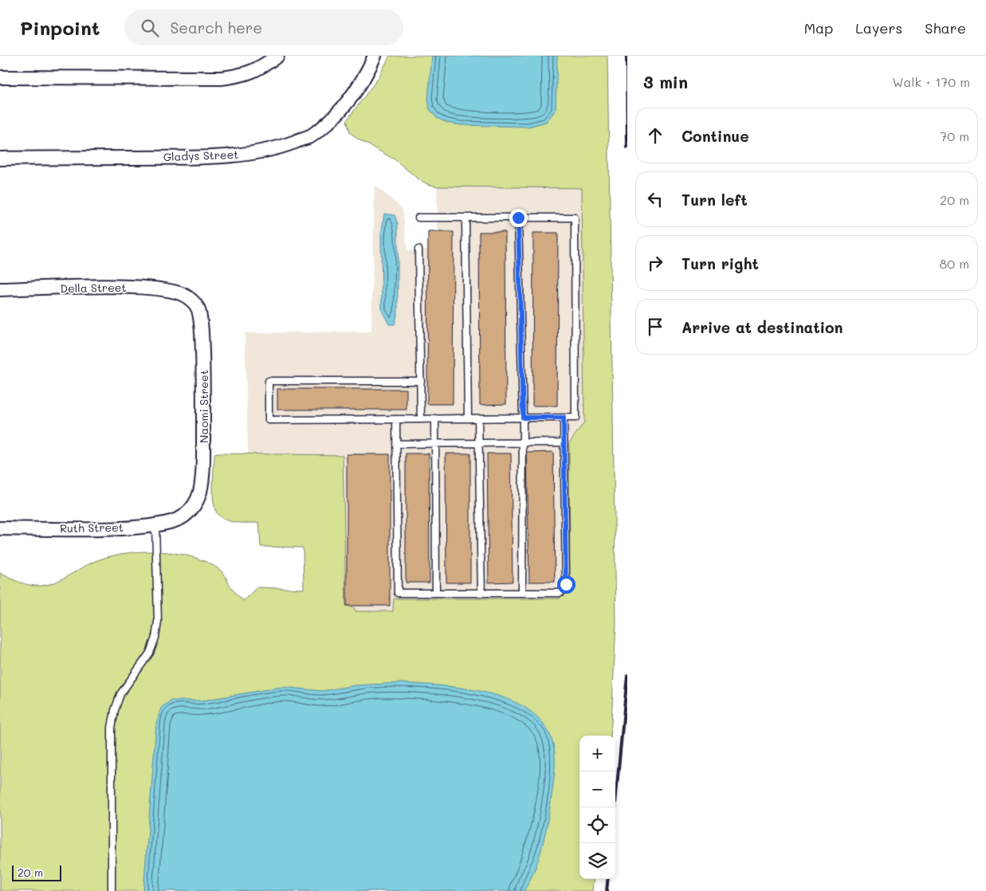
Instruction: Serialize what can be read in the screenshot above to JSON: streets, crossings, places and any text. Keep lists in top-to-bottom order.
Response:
{
  "streets": {
    "street": [
      "Gladys Street",
      "Della Street",
      "Naomi Street",
      "Ruth Street"
    ]
  },
  "crossings": [
    ["Della Street", "Naomi Street"],
    ["Naomi Street", "Ruth Street"]
  ],
  "scale_bar": "20 m",
  "page": {
    "header": "Pinpoint",
    "search": "Search here",
    "nav": ["Map", "Layers", "Share"],
    "heading": ["3 min", "Walk · 170 m"],
    "list": [
      ["Continue", "70 m"],
      ["Turn left", "20 m"],
      ["Turn right", "80 m"],
      "Arrive at destination"
    ],
    "map_buttons": ["+", "−"],
    "scale": "20 m"
  }
}
